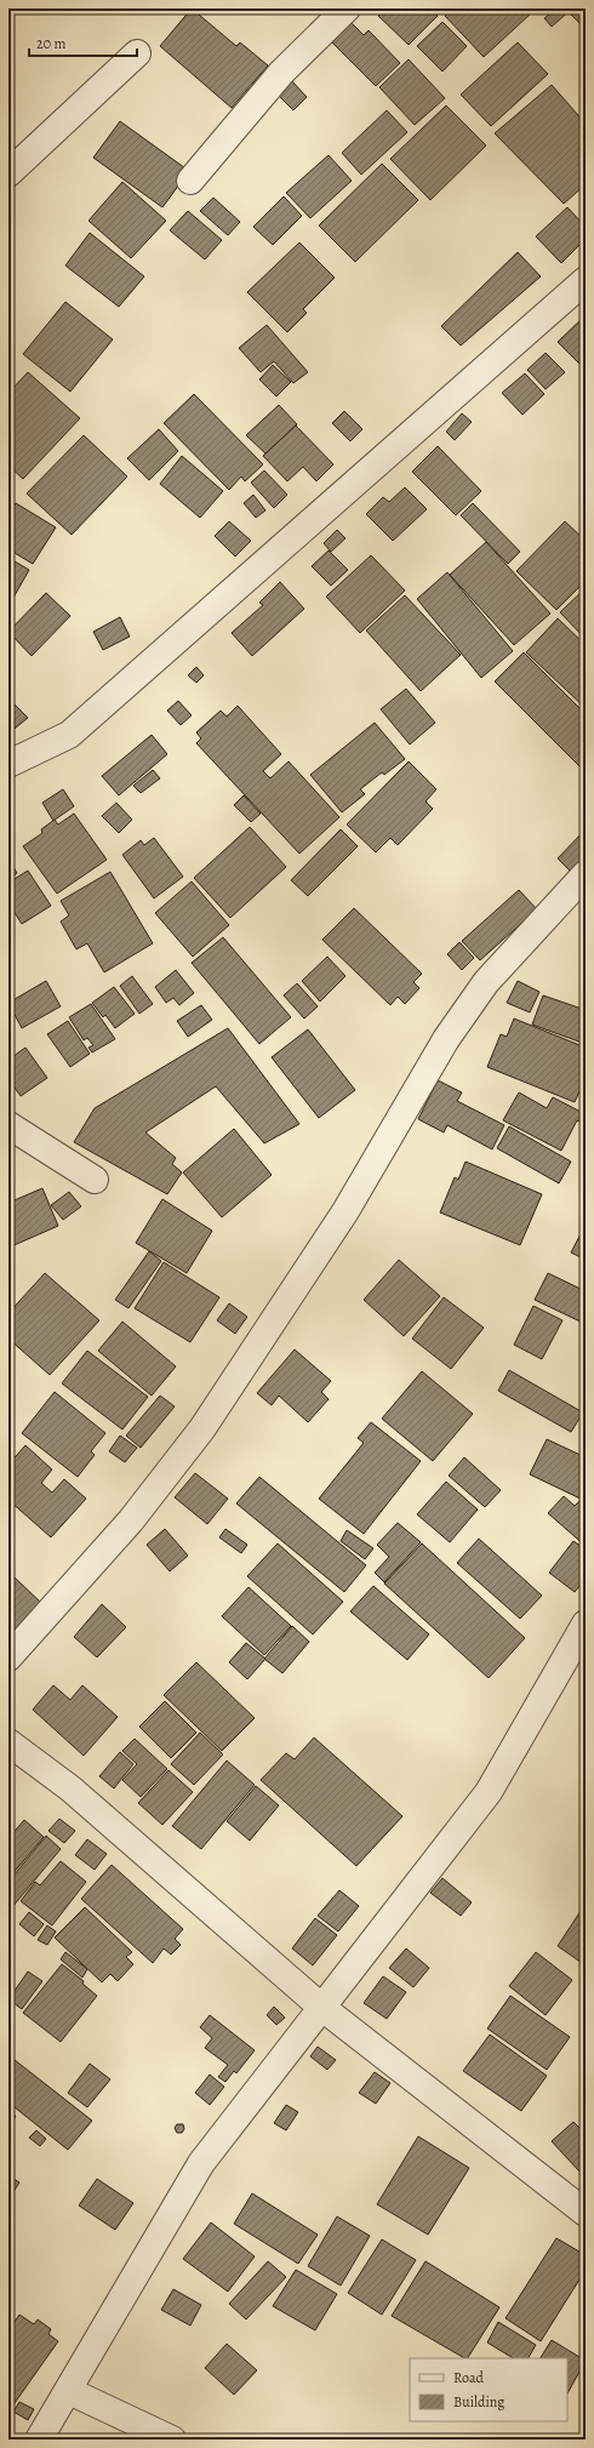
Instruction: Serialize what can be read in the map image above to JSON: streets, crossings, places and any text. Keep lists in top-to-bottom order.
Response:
{
  "legend": ["Road", "Building"],
  "scale_bar": "20 m"
}
